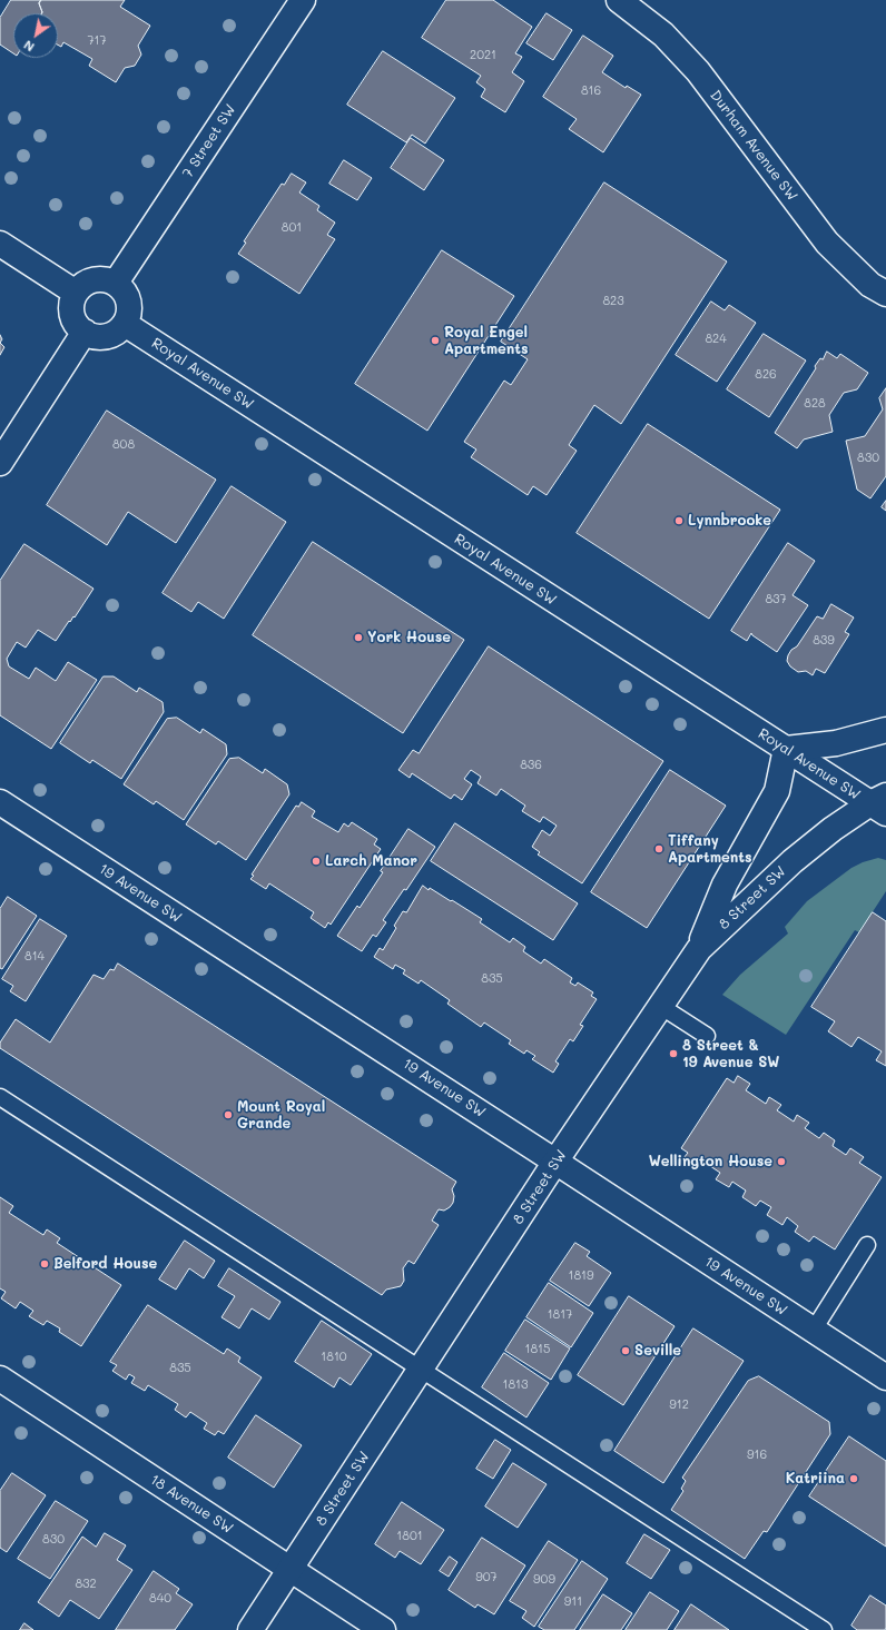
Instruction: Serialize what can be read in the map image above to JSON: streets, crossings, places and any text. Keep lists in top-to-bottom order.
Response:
{
  "streets": {
    "street": [
      "7 Street SW",
      "Durham Avenue SW",
      "Royal Avenue SW",
      "19 Avenue SW",
      "8 Street SW",
      "18 Avenue SW"
    ]
  },
  "crossings": [
    ["7 Street SW", "Royal Avenue SW"],
    ["Royal Avenue SW", "8 Street SW"],
    ["19 Avenue SW", "8 Street SW"],
    ["8 Street SW", "18 Avenue SW"]
  ],
  "places": [
    "Royal Engel Apartments",
    "Lynnbrooke",
    "York House",
    "Tiffany Apartments",
    "Larch Manor",
    "8 Street & 19 Avenue SW",
    "Mount Royal Grande",
    "Wellington House",
    "Belford House",
    "Seville",
    "Katriina"
  ],
  "house_numbers": [
    "717",
    "2021",
    "816",
    "801",
    "823",
    "824",
    "826",
    "828",
    "808",
    "830",
    "837",
    "839",
    "836",
    "814",
    "835",
    "1819",
    "1817",
    "1815",
    "1810",
    "835",
    "1813",
    "912",
    "916",
    "1801",
    "830",
    "907",
    "909",
    "832",
    "840",
    "911"
  ],
  "north": "bottom left"
}
